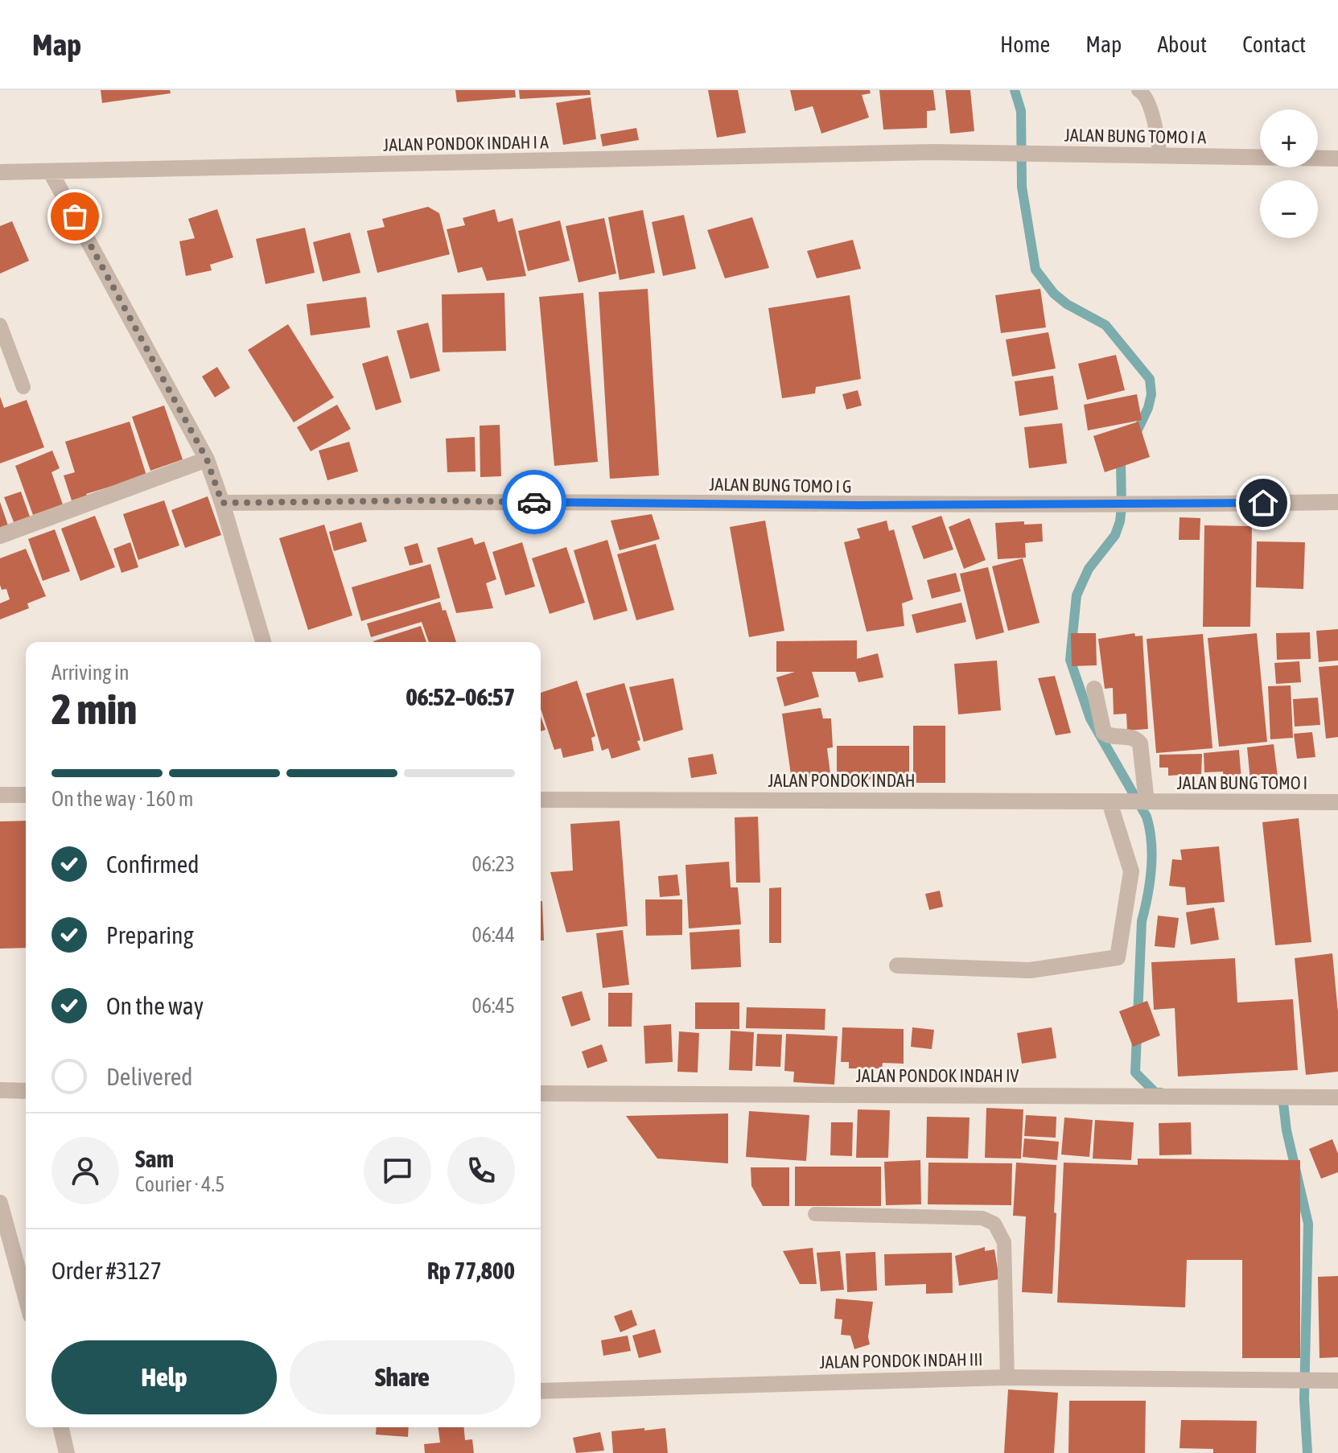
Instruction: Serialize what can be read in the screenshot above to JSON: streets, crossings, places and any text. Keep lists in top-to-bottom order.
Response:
{
  "streets": {
    "street": [
      "JALAN BUNG TOMO I A",
      "JALAN PONDOK INDAH I A",
      "JALAN BUNG TOMO I G",
      "JALAN PONDOK INDAH",
      "JALAN BUNG TOMO I",
      "JALAN PONDOK INDAH IV",
      "JALAN PONDOK INDAH III"
    ]
  },
  "crossings": [
    ["JALAN BUNG TOMO I A", "JALAN PONDOK INDAH I A"],
    ["JALAN PONDOK INDAH", "JALAN BUNG TOMO I"]
  ],
  "page": {
    "header": "Map",
    "nav": [
      "Home",
      "Map",
      "About",
      "Contact"
    ],
    "map_buttons": ["+", "−"],
    "heading": ["2 min", "Arriving in", "06:52–06:57"],
    "panel": [
      "Sam",
      "Courier · 4.5",
      "Order #3127",
      "Rp 77,800"
    ],
    "bar": "On the way · 160 m",
    "list": [
      ["Confirmed", "06:23"],
      ["Preparing", "06:44"],
      ["On the way", "06:45"],
      "Delivered"
    ],
    "buttons": ["Help", "Share"]
  }
}
